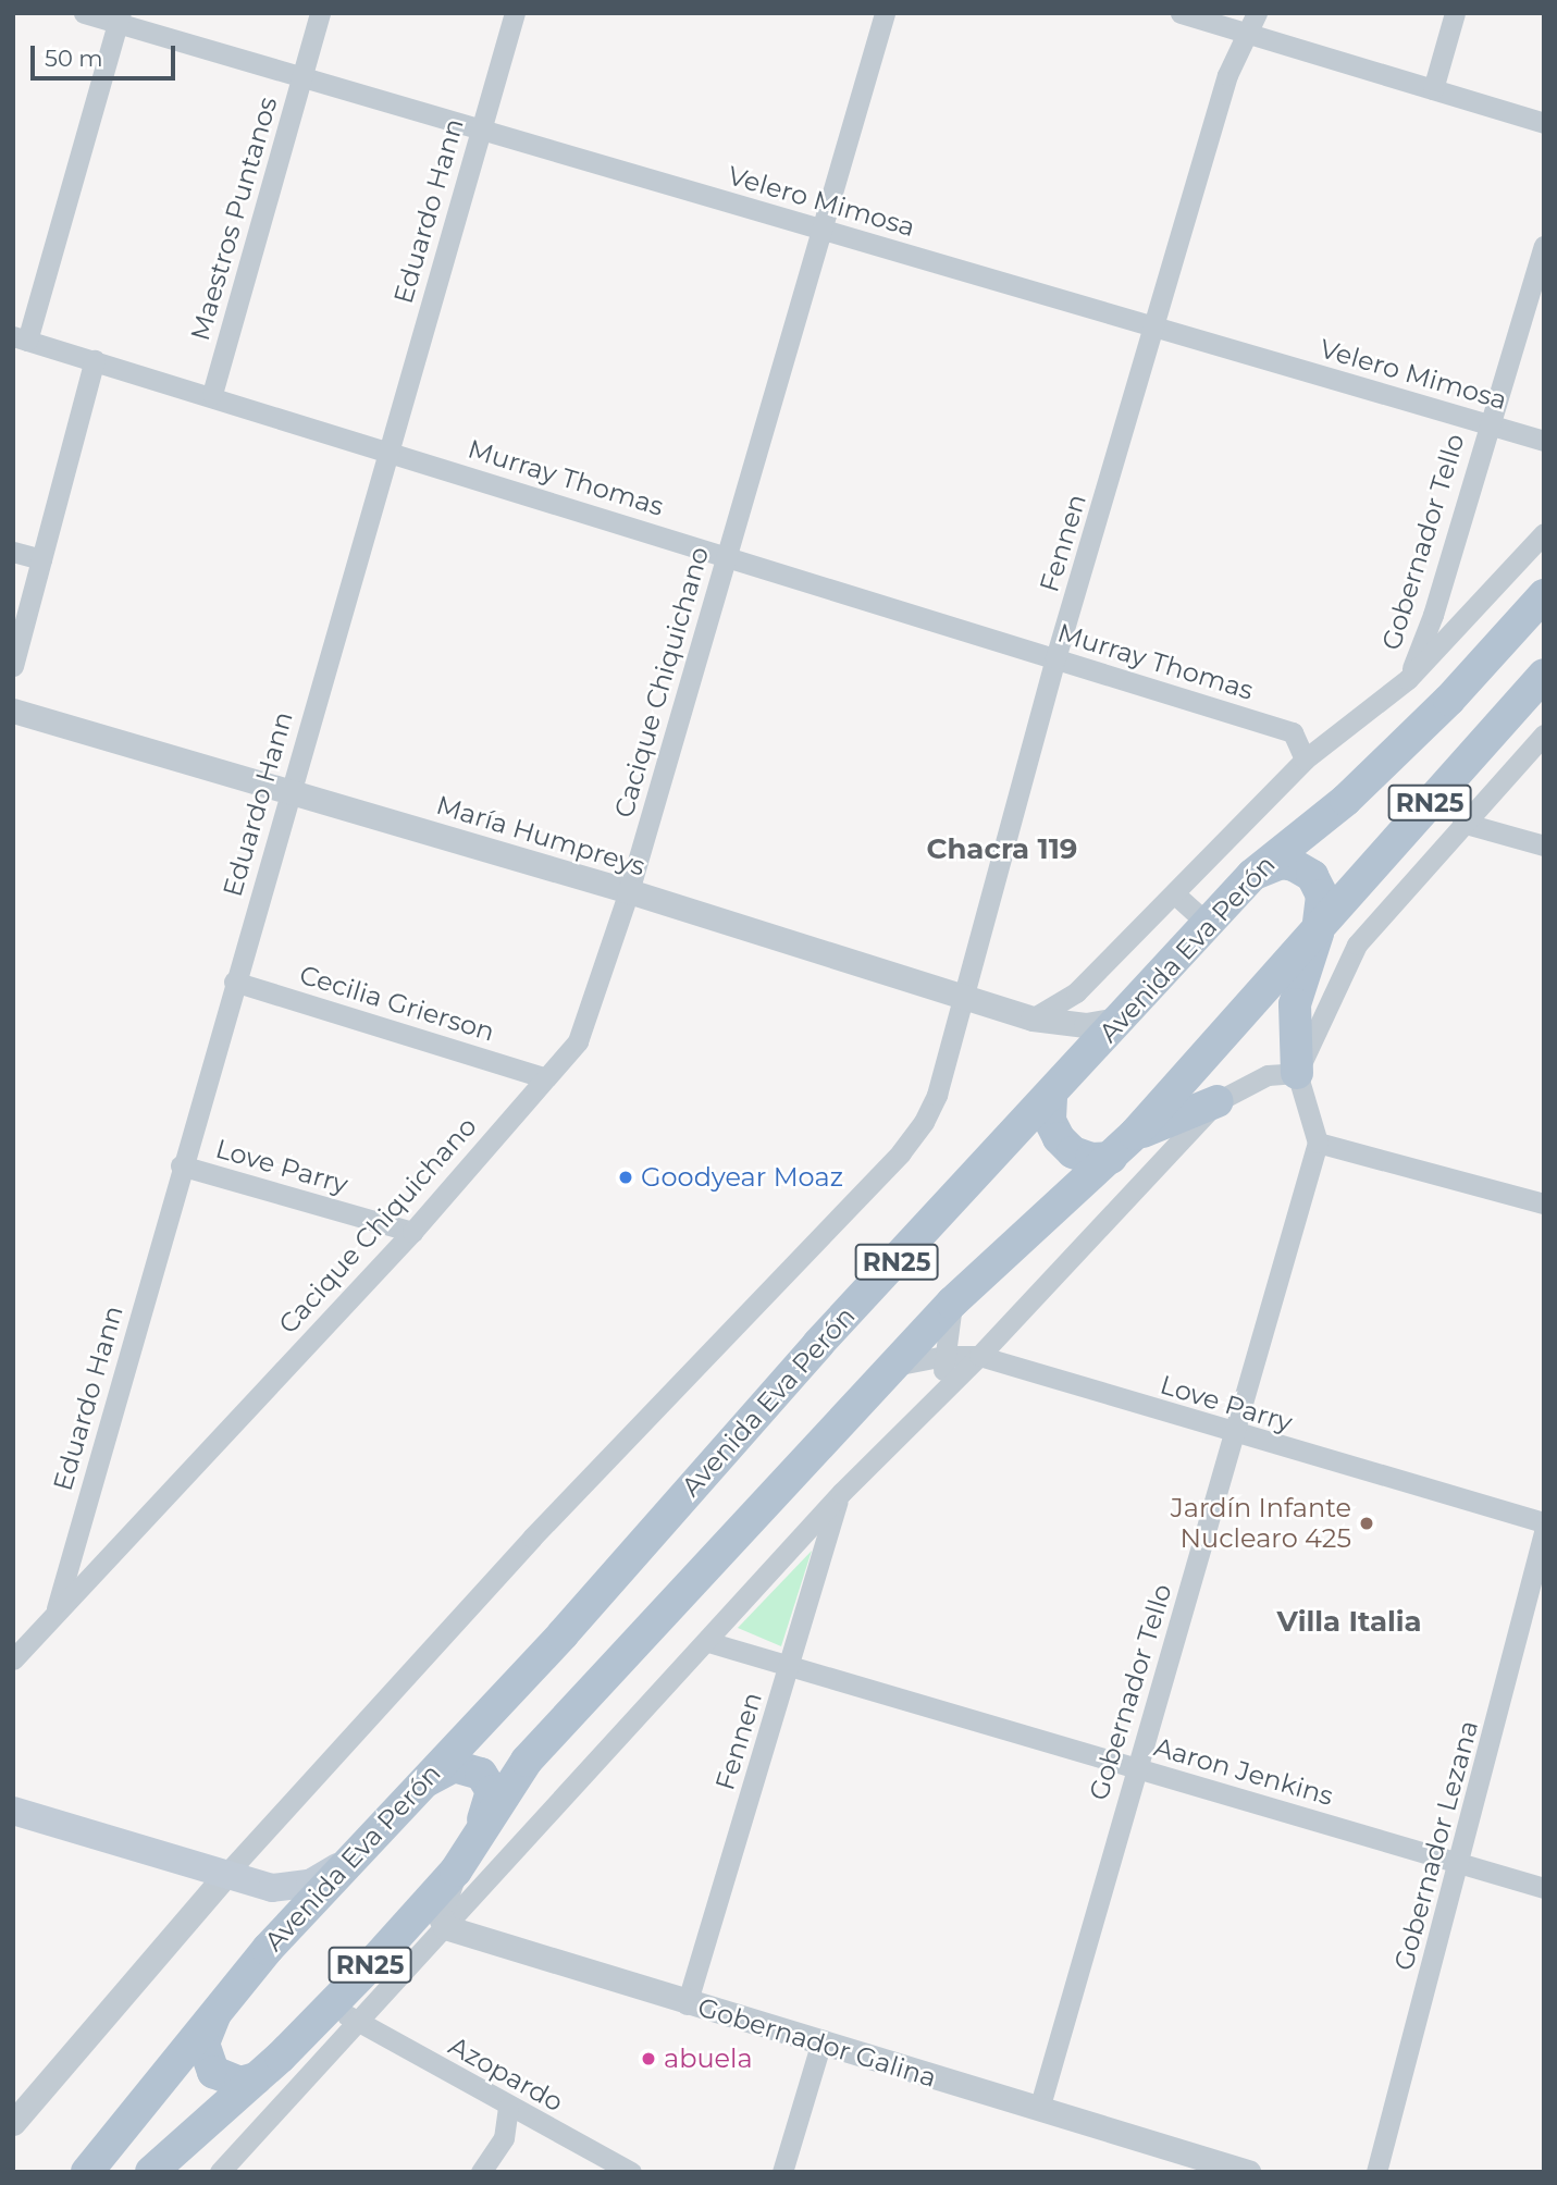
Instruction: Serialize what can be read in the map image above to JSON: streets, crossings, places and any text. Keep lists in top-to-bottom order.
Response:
{
  "streets": {
    "main road": ["RN25", "Avenida Eva Perón"],
    "street": [
      "Velero Mimosa",
      "Eduardo Hann",
      "Maestros Puntanos",
      "Murray Thomas",
      "Gobernador Tello",
      "Fennen",
      "Cacique Chiquichano",
      "María Humpreys",
      "Cecilia Grierson",
      "Love Parry",
      "Aaron Jenkins",
      "Gobernador Lezana",
      "Gobernador Galina",
      "Azopardo"
    ]
  },
  "crossings": [
    ["Velero Mimosa", "Eduardo Hann"],
    ["Velero Mimosa", "Maestros Puntanos"],
    ["Velero Mimosa", "Gobernador Tello"],
    ["Velero Mimosa", "Fennen"],
    ["Velero Mimosa", "Cacique Chiquichano"],
    ["Eduardo Hann", "Murray Thomas"],
    ["Eduardo Hann", "Cacique Chiquichano"],
    ["Eduardo Hann", "María Humpreys"],
    ["Eduardo Hann", "Cecilia Grierson"],
    ["Eduardo Hann", "Love Parry"],
    ["Maestros Puntanos", "Murray Thomas"],
    ["Murray Thomas", "Fennen"],
    ["Murray Thomas", "Cacique Chiquichano"],
    ["Murray Thomas", "Avenida Eva Perón"],
    ["Gobernador Tello", "Avenida Eva Perón"],
    ["Gobernador Tello", "Love Parry"],
    ["Gobernador Tello", "Aaron Jenkins"],
    ["Gobernador Tello", "Gobernador Galina"],
    ["Fennen", "María Humpreys"],
    ["Fennen", "Aaron Jenkins"],
    ["Fennen", "Gobernador Galina"],
    ["Cacique Chiquichano", "María Humpreys"],
    ["Cacique Chiquichano", "Cecilia Grierson"],
    ["Cacique Chiquichano", "Love Parry"],
    ["RN25", "Love Parry"],
    ["RN25", "Azopardo"],
    ["María Humpreys", "Avenida Eva Perón"],
    ["Aaron Jenkins", "Gobernador Lezana"]
  ],
  "districts": ["Chacra 119", "Villa Italia"],
  "places": ["Goodyear Moaz", "Jardín Infante Nuclearo 425", "abuela"],
  "scale_bar": "50 m"
}
